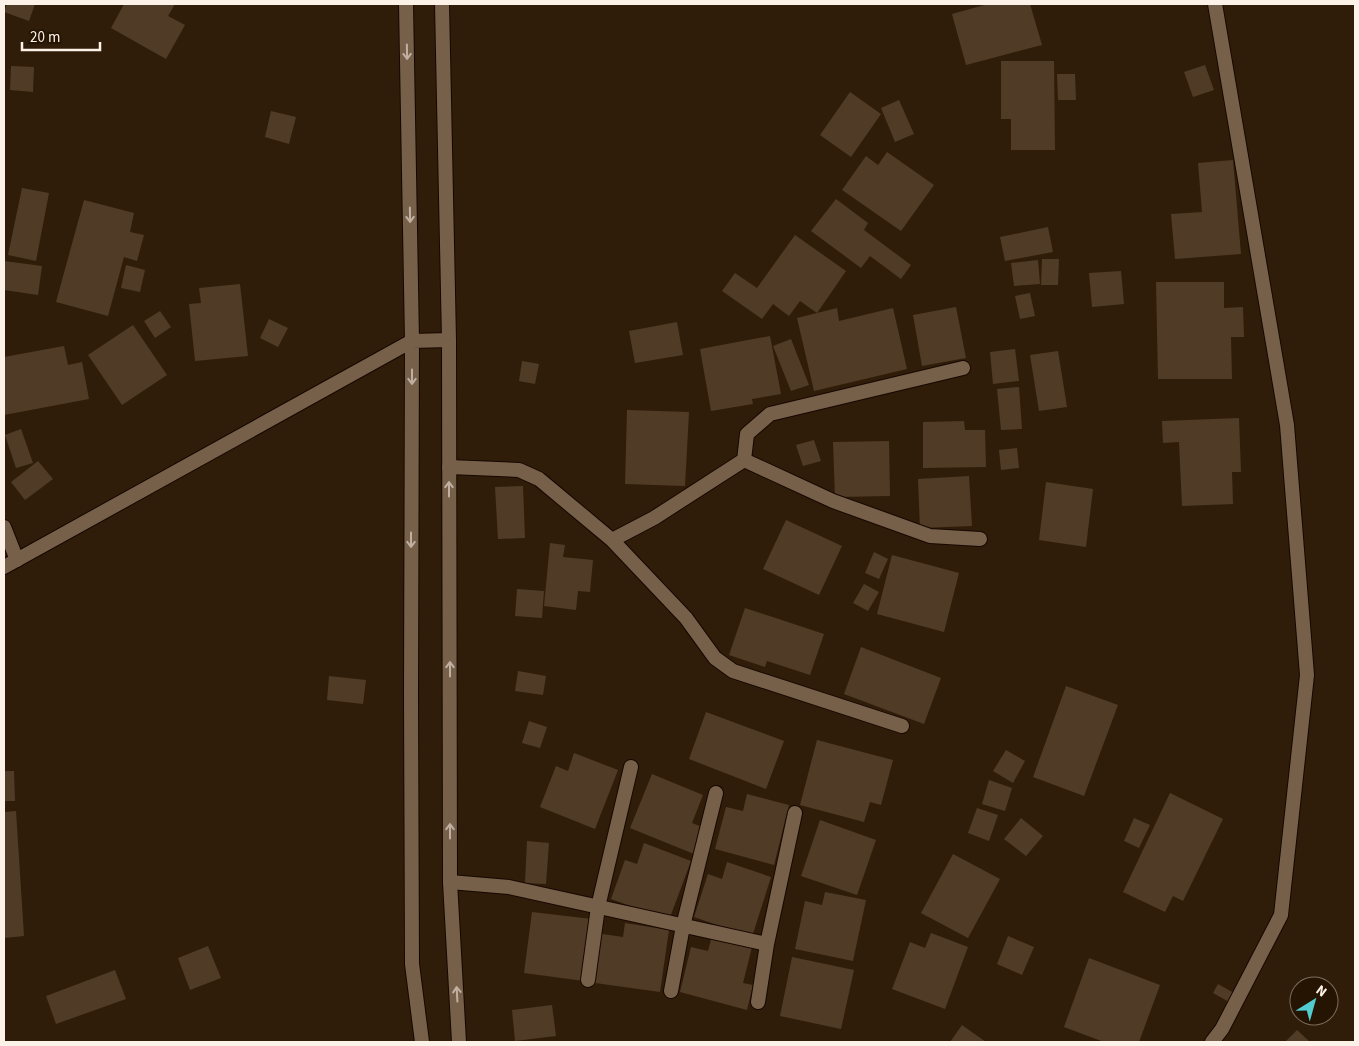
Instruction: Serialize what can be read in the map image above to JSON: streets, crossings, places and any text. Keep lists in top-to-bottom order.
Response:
{
  "scale_bar": "20 m",
  "north": "top right"
}
